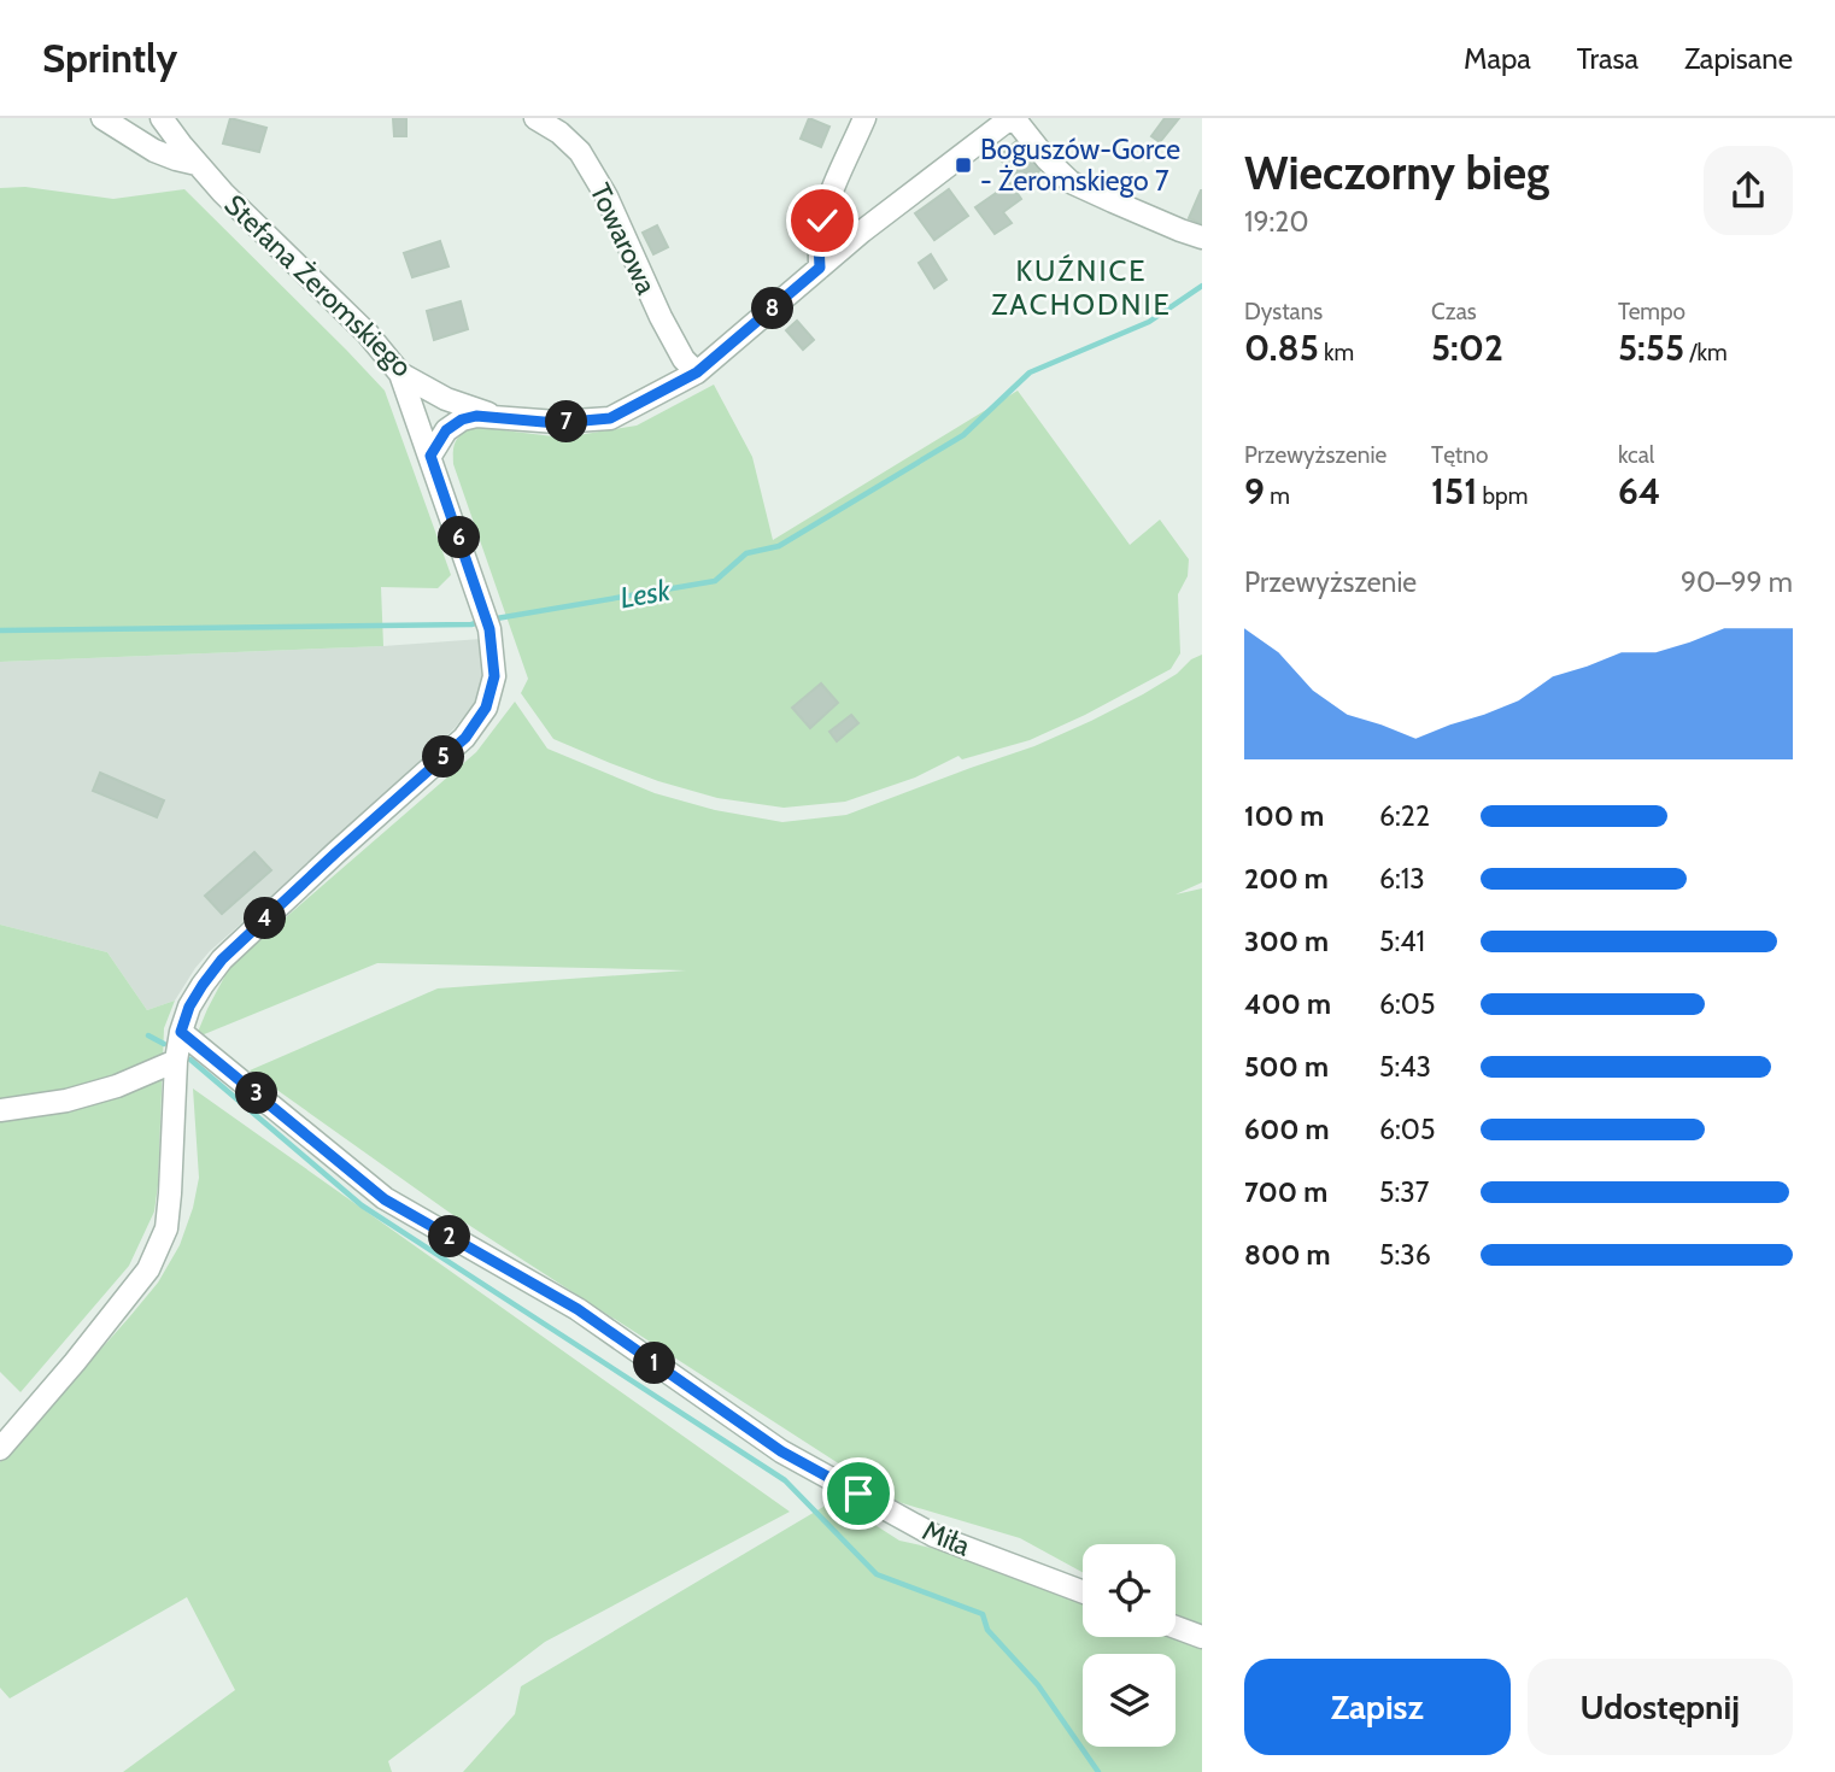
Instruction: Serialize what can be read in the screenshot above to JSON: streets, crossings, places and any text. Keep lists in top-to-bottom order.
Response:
{
  "streets": {
    "street": ["Towarowa", "Stefana Żeromskiego", "Miła"]
  },
  "crossings": [
    ["Towarowa", "Stefana Żeromskiego"]
  ],
  "districts": ["KUŹNICE ZACHODNIE"],
  "water": ["Lesk"],
  "places": {
    "transit": ["Boguszów-Gorce - Żeromskiego 7"]
  },
  "page": {
    "header": "Sprintly",
    "nav": ["Mapa", "Trasa", "Zapisane"],
    "heading": ["Wieczorny bieg", "19:20"],
    "stats": [
      ["Dystans", "0.85 km"],
      ["Czas", "5:02"],
      ["Tempo", "5:55 /km"],
      ["Przewyższenie", "9 m"],
      ["Tętno", "151 bpm"],
      ["kcal", "64"]
    ],
    "pins": [
      "8",
      "7",
      "6",
      "5",
      "4",
      "3",
      "2",
      "1"
    ],
    "chart": ["Przewyższenie", "90–99 m"],
    "list": [
      {
        "name": "100 m",
        "note": "6:22"
      },
      {
        "name": "200 m",
        "note": "6:13"
      },
      {
        "name": "300 m",
        "note": "5:41"
      },
      {
        "name": "400 m",
        "note": "6:05"
      },
      {
        "name": "500 m",
        "note": "5:43"
      },
      {
        "name": "600 m",
        "note": "6:05"
      },
      {
        "name": "700 m",
        "note": "5:37"
      },
      {
        "name": "800 m",
        "note": "5:36"
      }
    ],
    "buttons": ["Zapisz", "Udostępnij"]
  }
}
